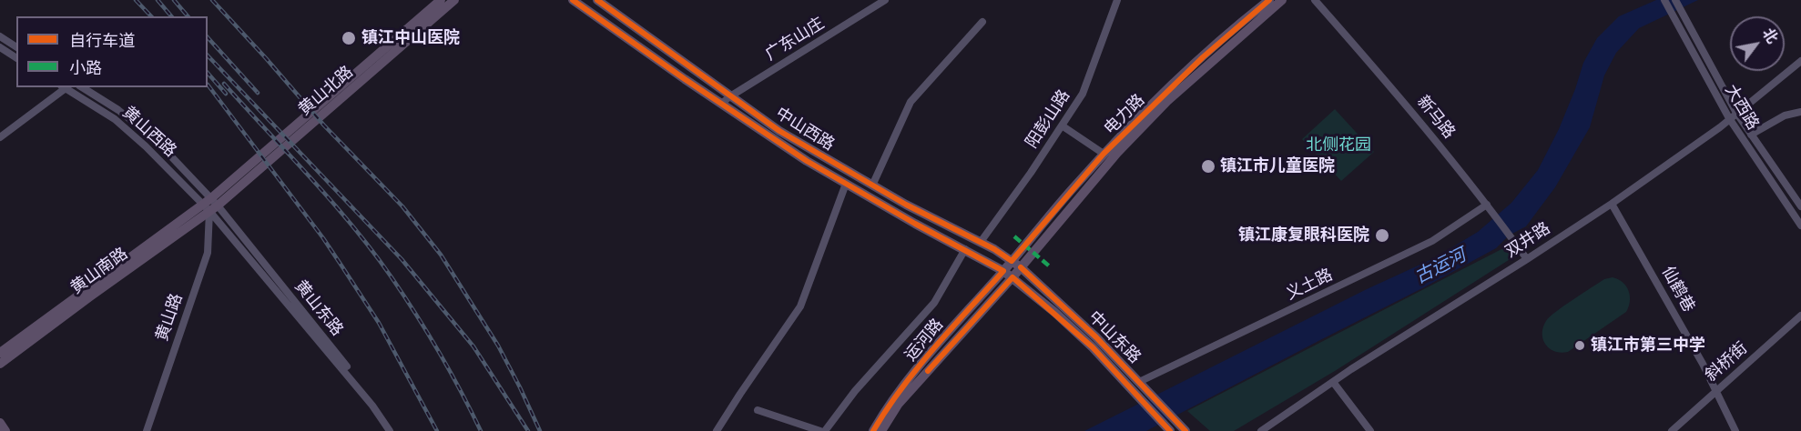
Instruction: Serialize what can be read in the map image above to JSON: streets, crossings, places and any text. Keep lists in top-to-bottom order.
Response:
{
  "streets": {
    "main road": [
      "黄山北路",
      "电力路",
      "中山西路",
      "黄山南路",
      "中山东路",
      "运河路"
    ],
    "street": [
      "广东山庄",
      "大西路",
      "新马路",
      "阳彭山路",
      "黄山西路",
      "双井路",
      "义土路",
      "仙鹤巷",
      "黄山东路",
      "黄山路",
      "斜桥街"
    ]
  },
  "crossings": [
    ["广东山庄", "中山西路"],
    ["黄山北路", "黄山西路"],
    ["黄山北路", "黄山南路"],
    ["黄山北路", "黄山东路"],
    ["黄山北路", "黄山路"],
    ["大西路", "双井路"],
    ["电力路", "中山西路"],
    ["电力路", "中山东路"],
    ["电力路", "运河路"],
    ["新马路", "双井路"],
    ["新马路", "义土路"],
    ["阳彭山路", "中山西路"],
    ["中山西路", "中山东路"],
    ["中山西路", "运河路"],
    ["黄山西路", "黄山南路"],
    ["黄山西路", "黄山东路"],
    ["黄山西路", "黄山路"],
    ["双井路", "仙鹤巷"],
    ["黄山南路", "黄山东路"],
    ["黄山南路", "黄山路"],
    ["义土路", "中山东路"],
    ["仙鹤巷", "斜桥街"],
    ["黄山东路", "黄山路"],
    ["中山东路", "运河路"]
  ],
  "water": ["古运河"],
  "parks": ["北侧花园"],
  "places": [
    "镇江中山医院",
    "镇江市儿童医院",
    "镇江康复眼科医院",
    "镇江市第三中学"
  ],
  "legend": ["自行车道", "小路"],
  "north": "top right"
}
